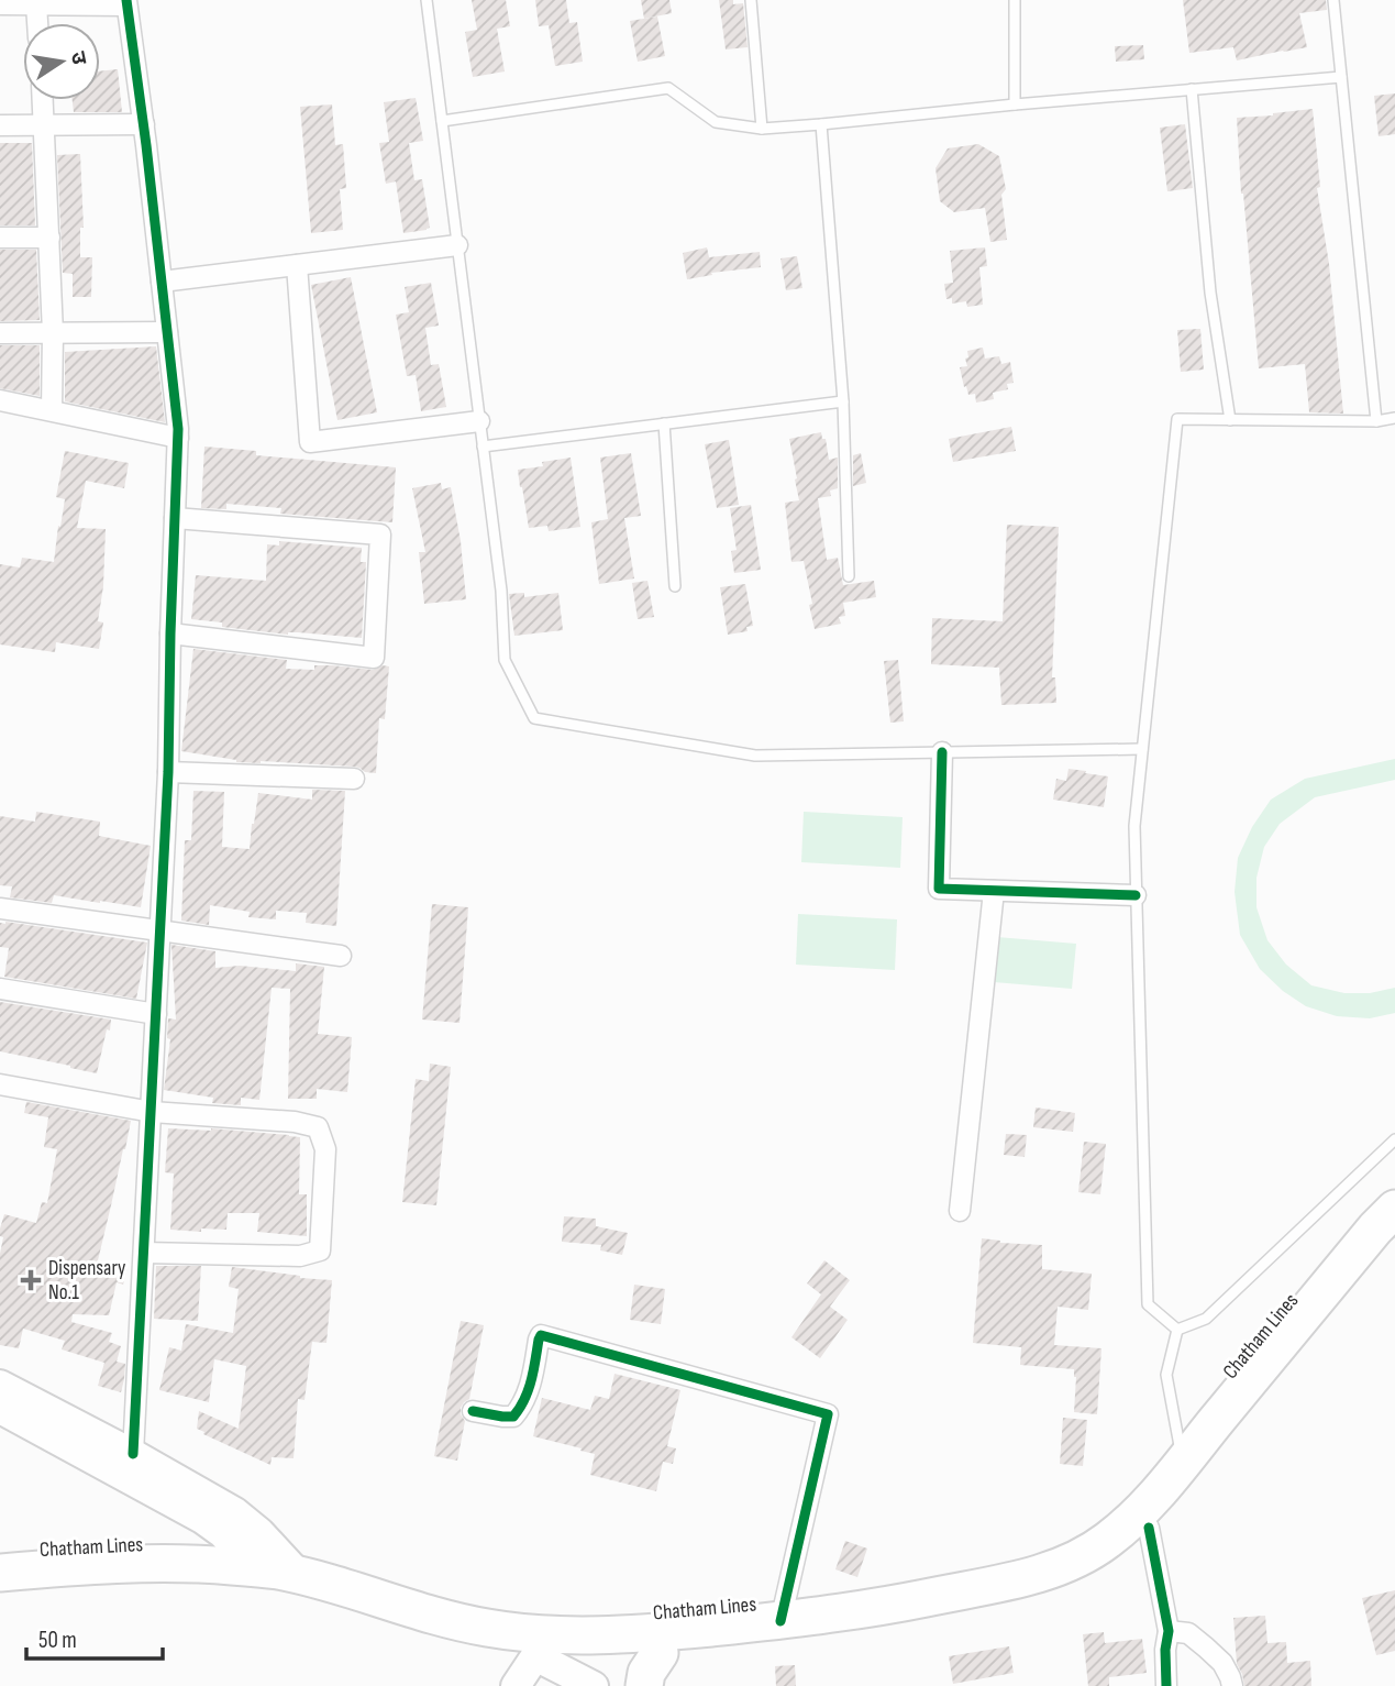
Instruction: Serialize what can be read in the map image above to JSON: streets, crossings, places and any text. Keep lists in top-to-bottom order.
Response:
{
  "streets": {
    "highway": ["Chatham Lines"]
  },
  "places": {
    "health": ["Dispensary No.1"]
  },
  "scale_bar": "50 m",
  "north": "right"
}
